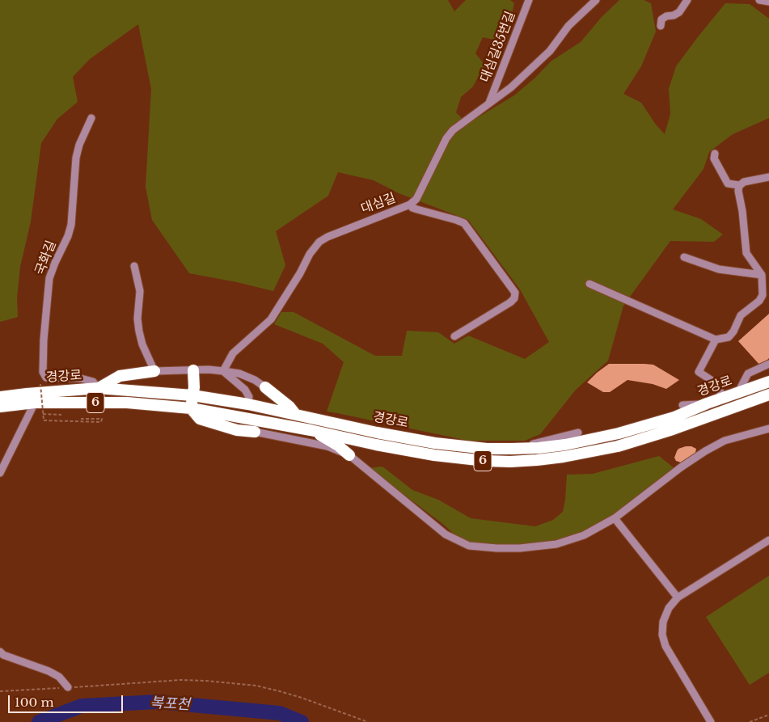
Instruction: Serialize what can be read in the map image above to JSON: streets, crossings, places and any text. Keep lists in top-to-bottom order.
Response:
{
  "streets": {
    "highway": ["경강로", "6"],
    "street": ["대심길35번길", "대심길", "국화길"]
  },
  "crossings": [
    ["대심길35번길", "대심길"],
    ["국화길", "경강로"]
  ],
  "water": ["복포천"],
  "scale_bar": "100 m"
}
